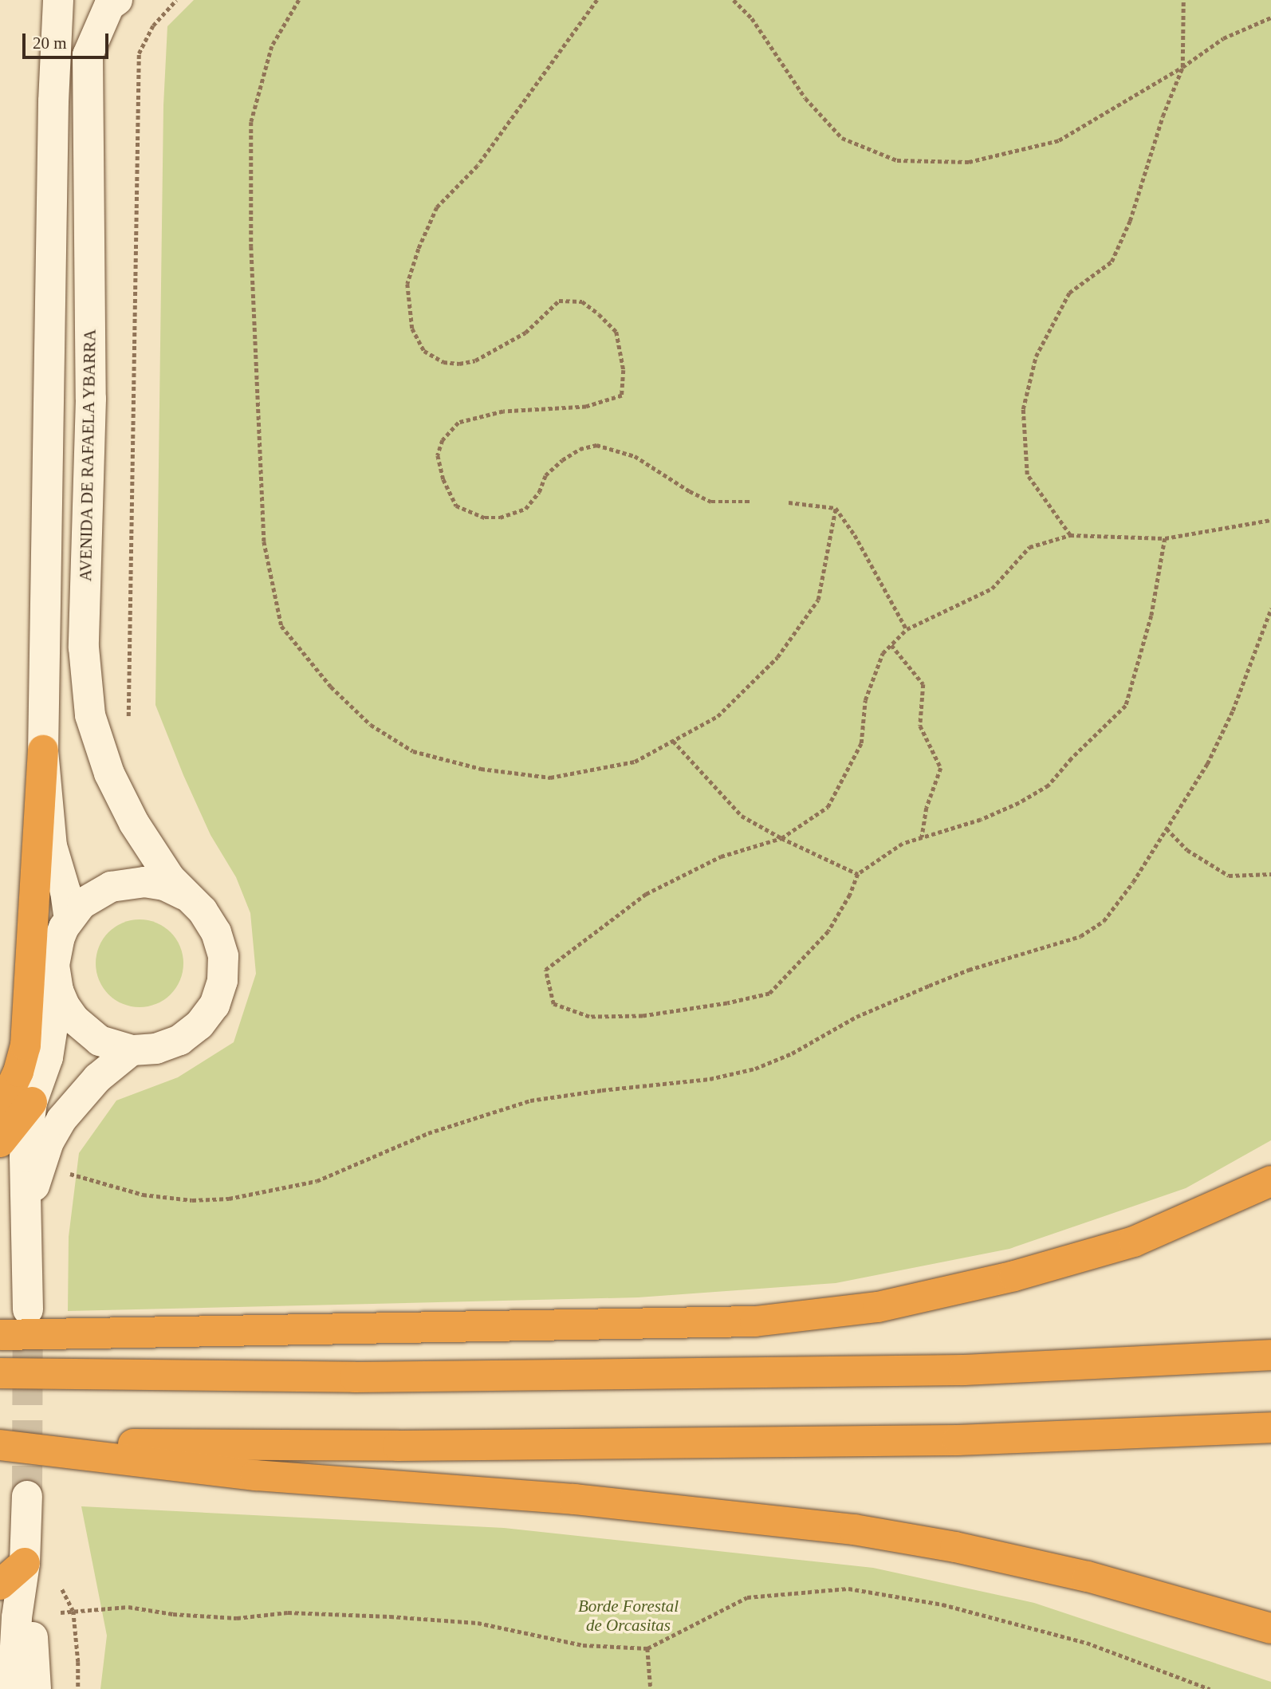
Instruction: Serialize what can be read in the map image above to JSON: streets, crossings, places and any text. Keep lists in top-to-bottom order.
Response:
{
  "streets": {
    "main road": ["AVENIDA DE RAFAELA YBARRA"]
  },
  "parks": ["Borde Forestal de Orcasitas"],
  "scale_bar": "20 m"
}
